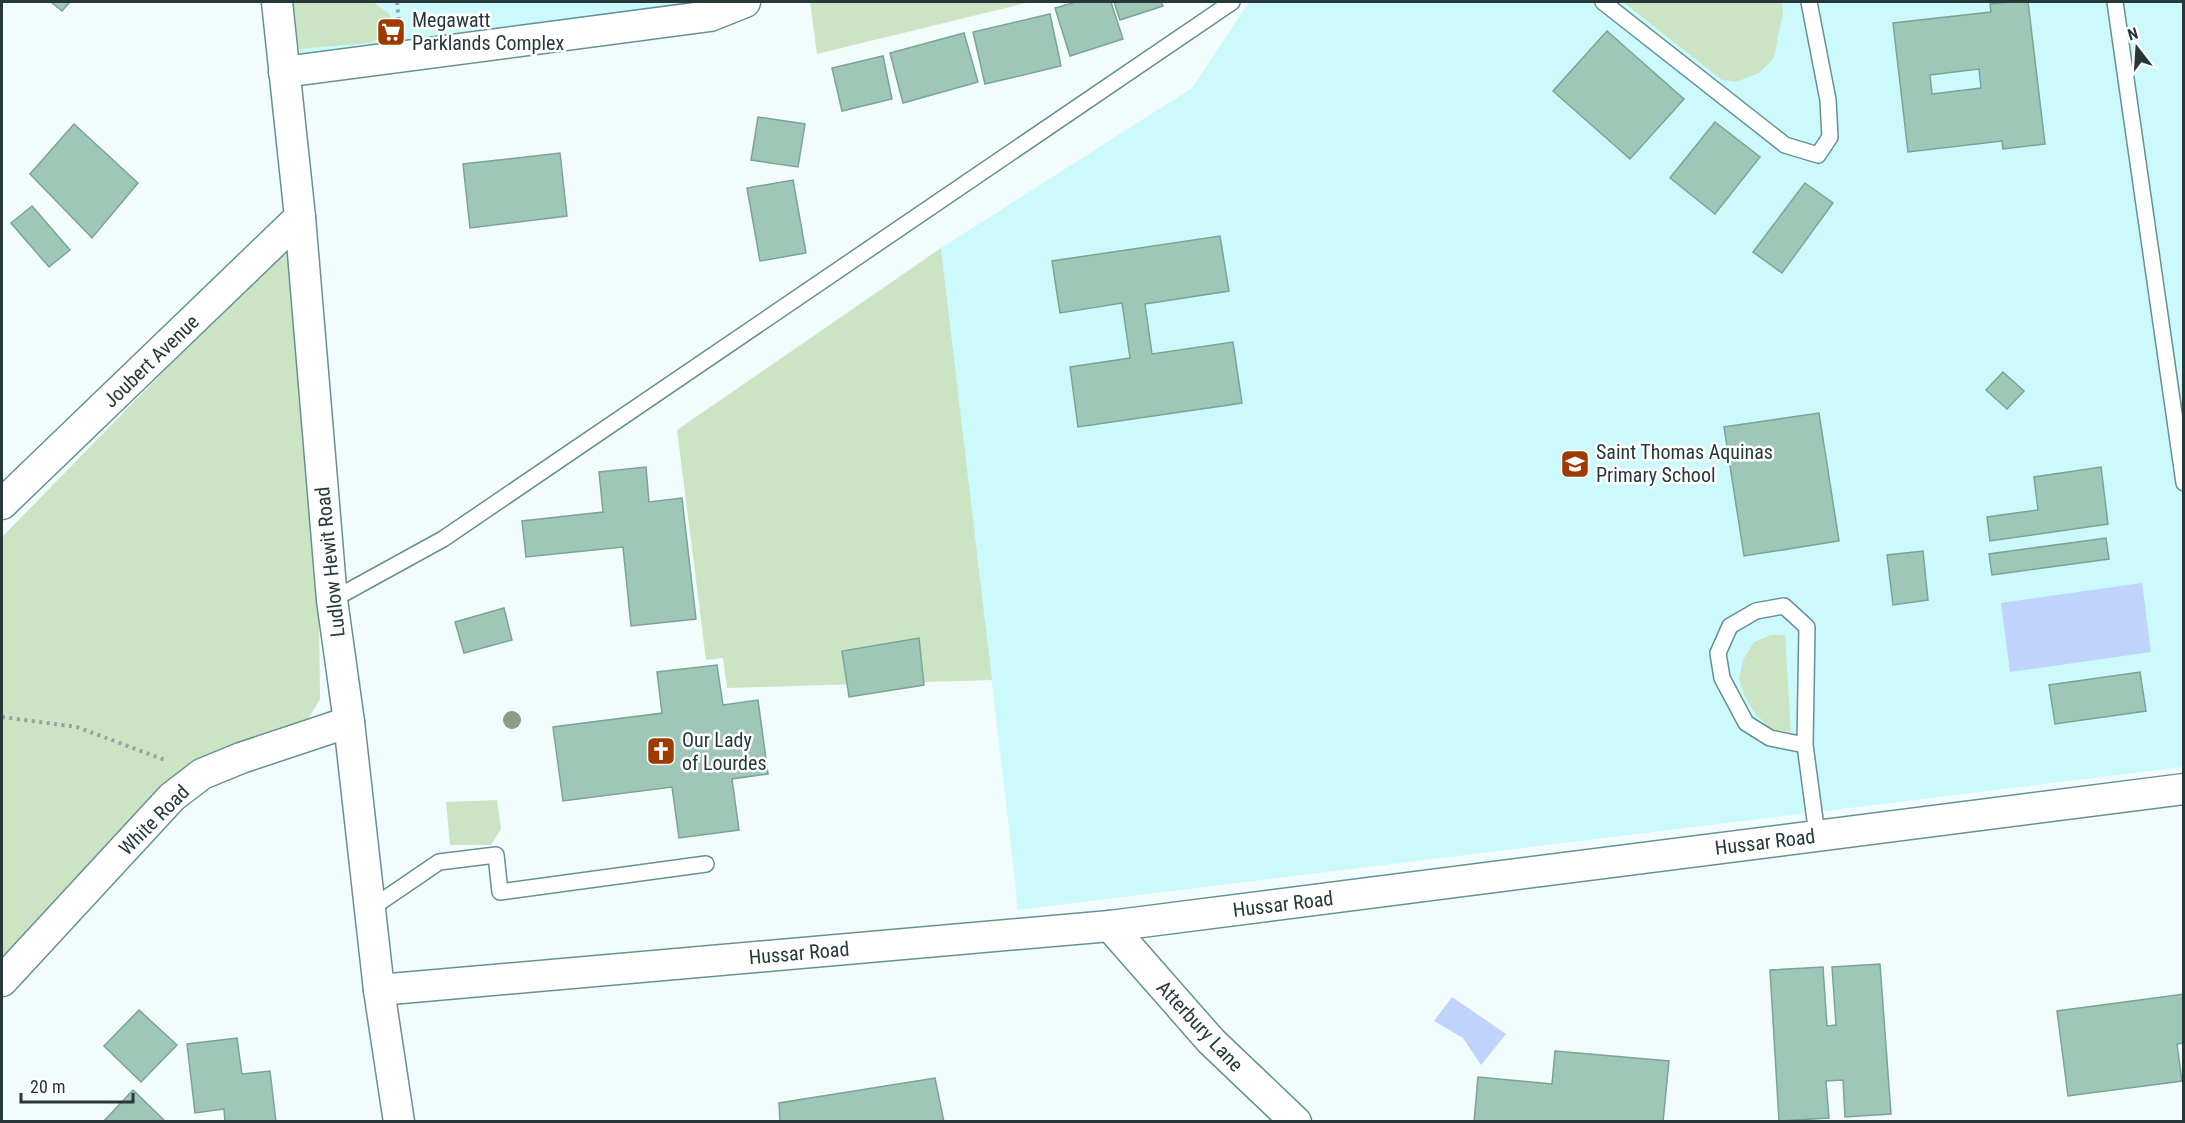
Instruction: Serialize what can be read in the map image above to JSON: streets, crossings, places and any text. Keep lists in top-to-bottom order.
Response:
{
  "streets": {
    "street": [
      "Joubert Avenue",
      "Ludlow Hewit Road",
      "White Road",
      "Hussar Road",
      "Atterbury Lane"
    ]
  },
  "crossings": [
    ["Joubert Avenue", "Ludlow Hewit Road"],
    ["Ludlow Hewit Road", "White Road"],
    ["Ludlow Hewit Road", "Hussar Road"],
    ["Hussar Road", "Atterbury Lane"]
  ],
  "places": {
    "supermarket": ["Megawatt Parklands Complex"],
    "school or university": ["Saint Thomas Aquinas Primary School"],
    "church": ["Our Lady of Lourdes"]
  },
  "scale_bar": "20 m",
  "north": "top"
}
